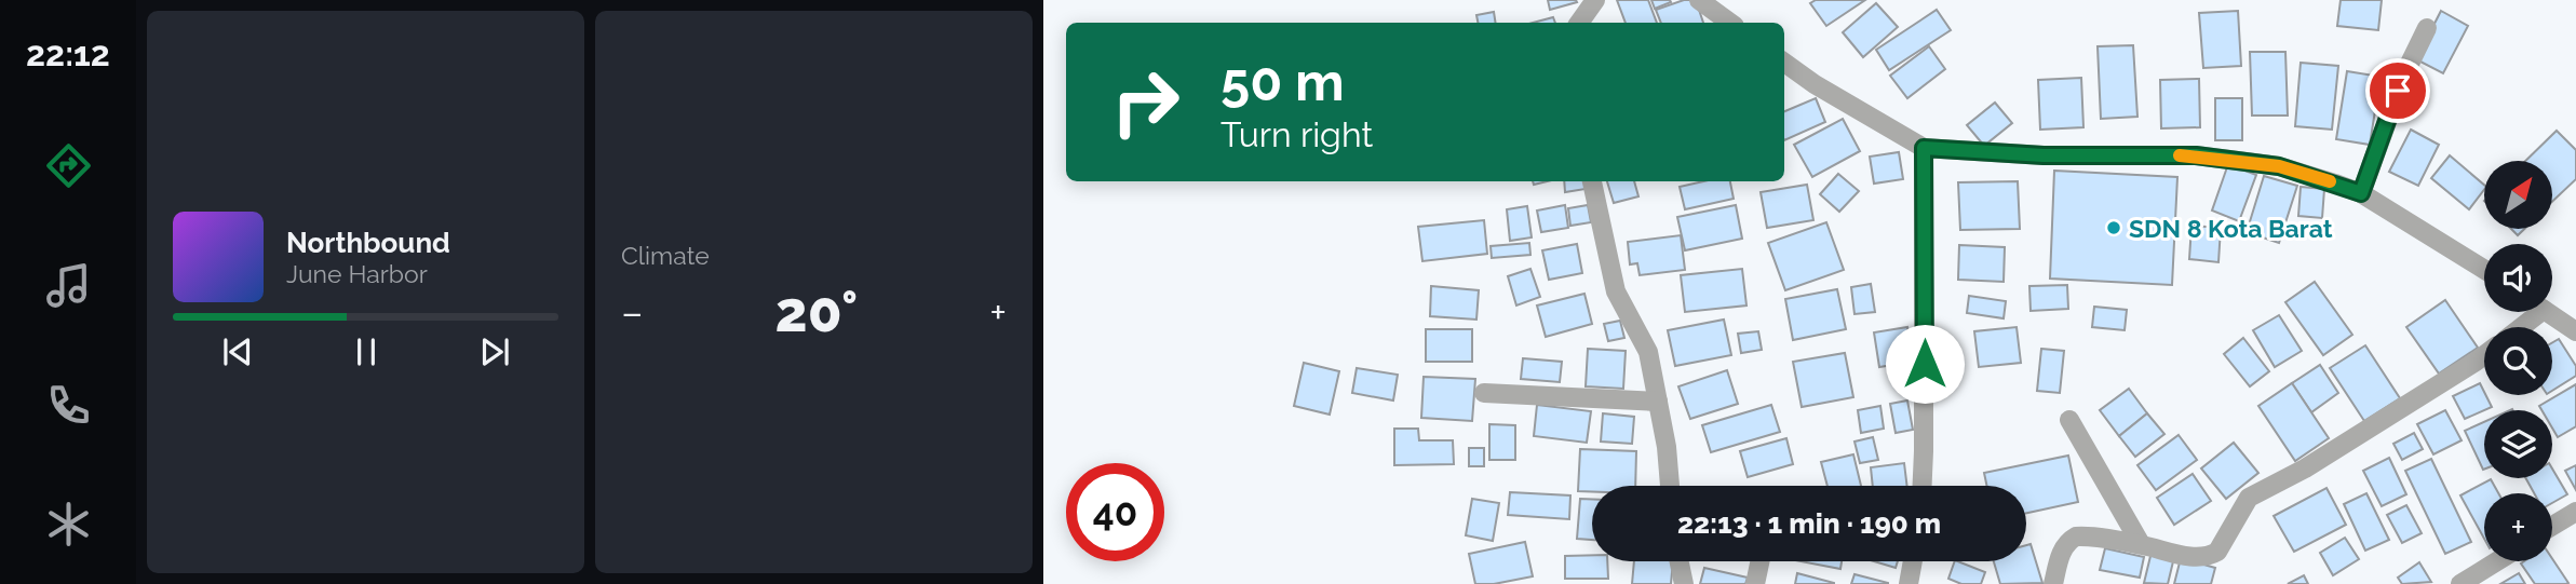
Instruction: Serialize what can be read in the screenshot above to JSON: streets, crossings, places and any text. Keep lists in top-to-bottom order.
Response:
{
  "places": ["SDN 8 Kota Barat"],
  "north": "top right",
  "page": {
    "tabs": "22:12",
    "tile": "Climate",
    "turn": ["50 m", "Turn right"],
    "map_buttons": "+",
    "song": ["Northbound", "June Harbor"],
    "heat": ["−", "20°", "+"],
    "limit": "40",
    "trip": "22:13 · 1 min · 190 m"
  }
}
